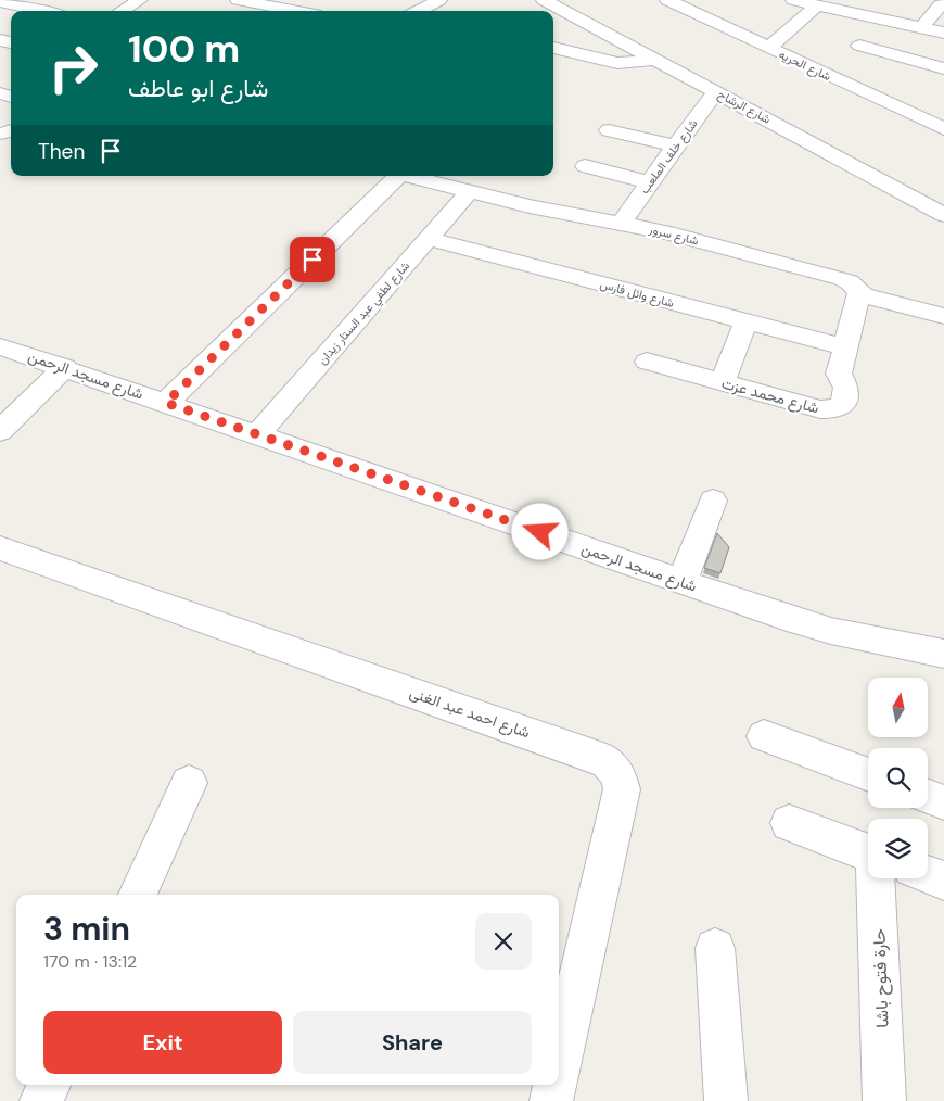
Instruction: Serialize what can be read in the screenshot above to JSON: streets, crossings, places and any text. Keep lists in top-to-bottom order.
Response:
{
  "streets": {
    "street": [
      "شارع الحريه",
      "شارع الرشاح",
      "شارع خلف الملعب",
      "شارع سرور",
      "شارع وائل فارس",
      "شارع لطفي عبد الستار زيدان",
      "شارع مسجد الرحمن",
      "شارع محمد عزت",
      "شارع احمد عبد الغنى",
      "حارة فتوح باشا"
    ]
  },
  "crossings": [
    ["شارع الرشاح", "شارع خلف الملعب"],
    ["شارع خلف الملعب", "شارع سرور"],
    ["شارع سرور", "شارع لطفي عبد الستار زيدان"],
    ["شارع سرور", "شارع محمد عزت"],
    ["شارع وائل فارس", "شارع لطفي عبد الستار زيدان"],
    ["شارع وائل فارس", "شارع محمد عزت"],
    ["شارع لطفي عبد الستار زيدان", "شارع مسجد الرحمن"]
  ],
  "north": "top",
  "page": {
    "turn": ["100 m", "شارع ابو عاطف"],
    "then": "Then",
    "heading": ["3 min", "170 m · 13:12"],
    "buttons": ["Exit", "Share"]
  }
}
